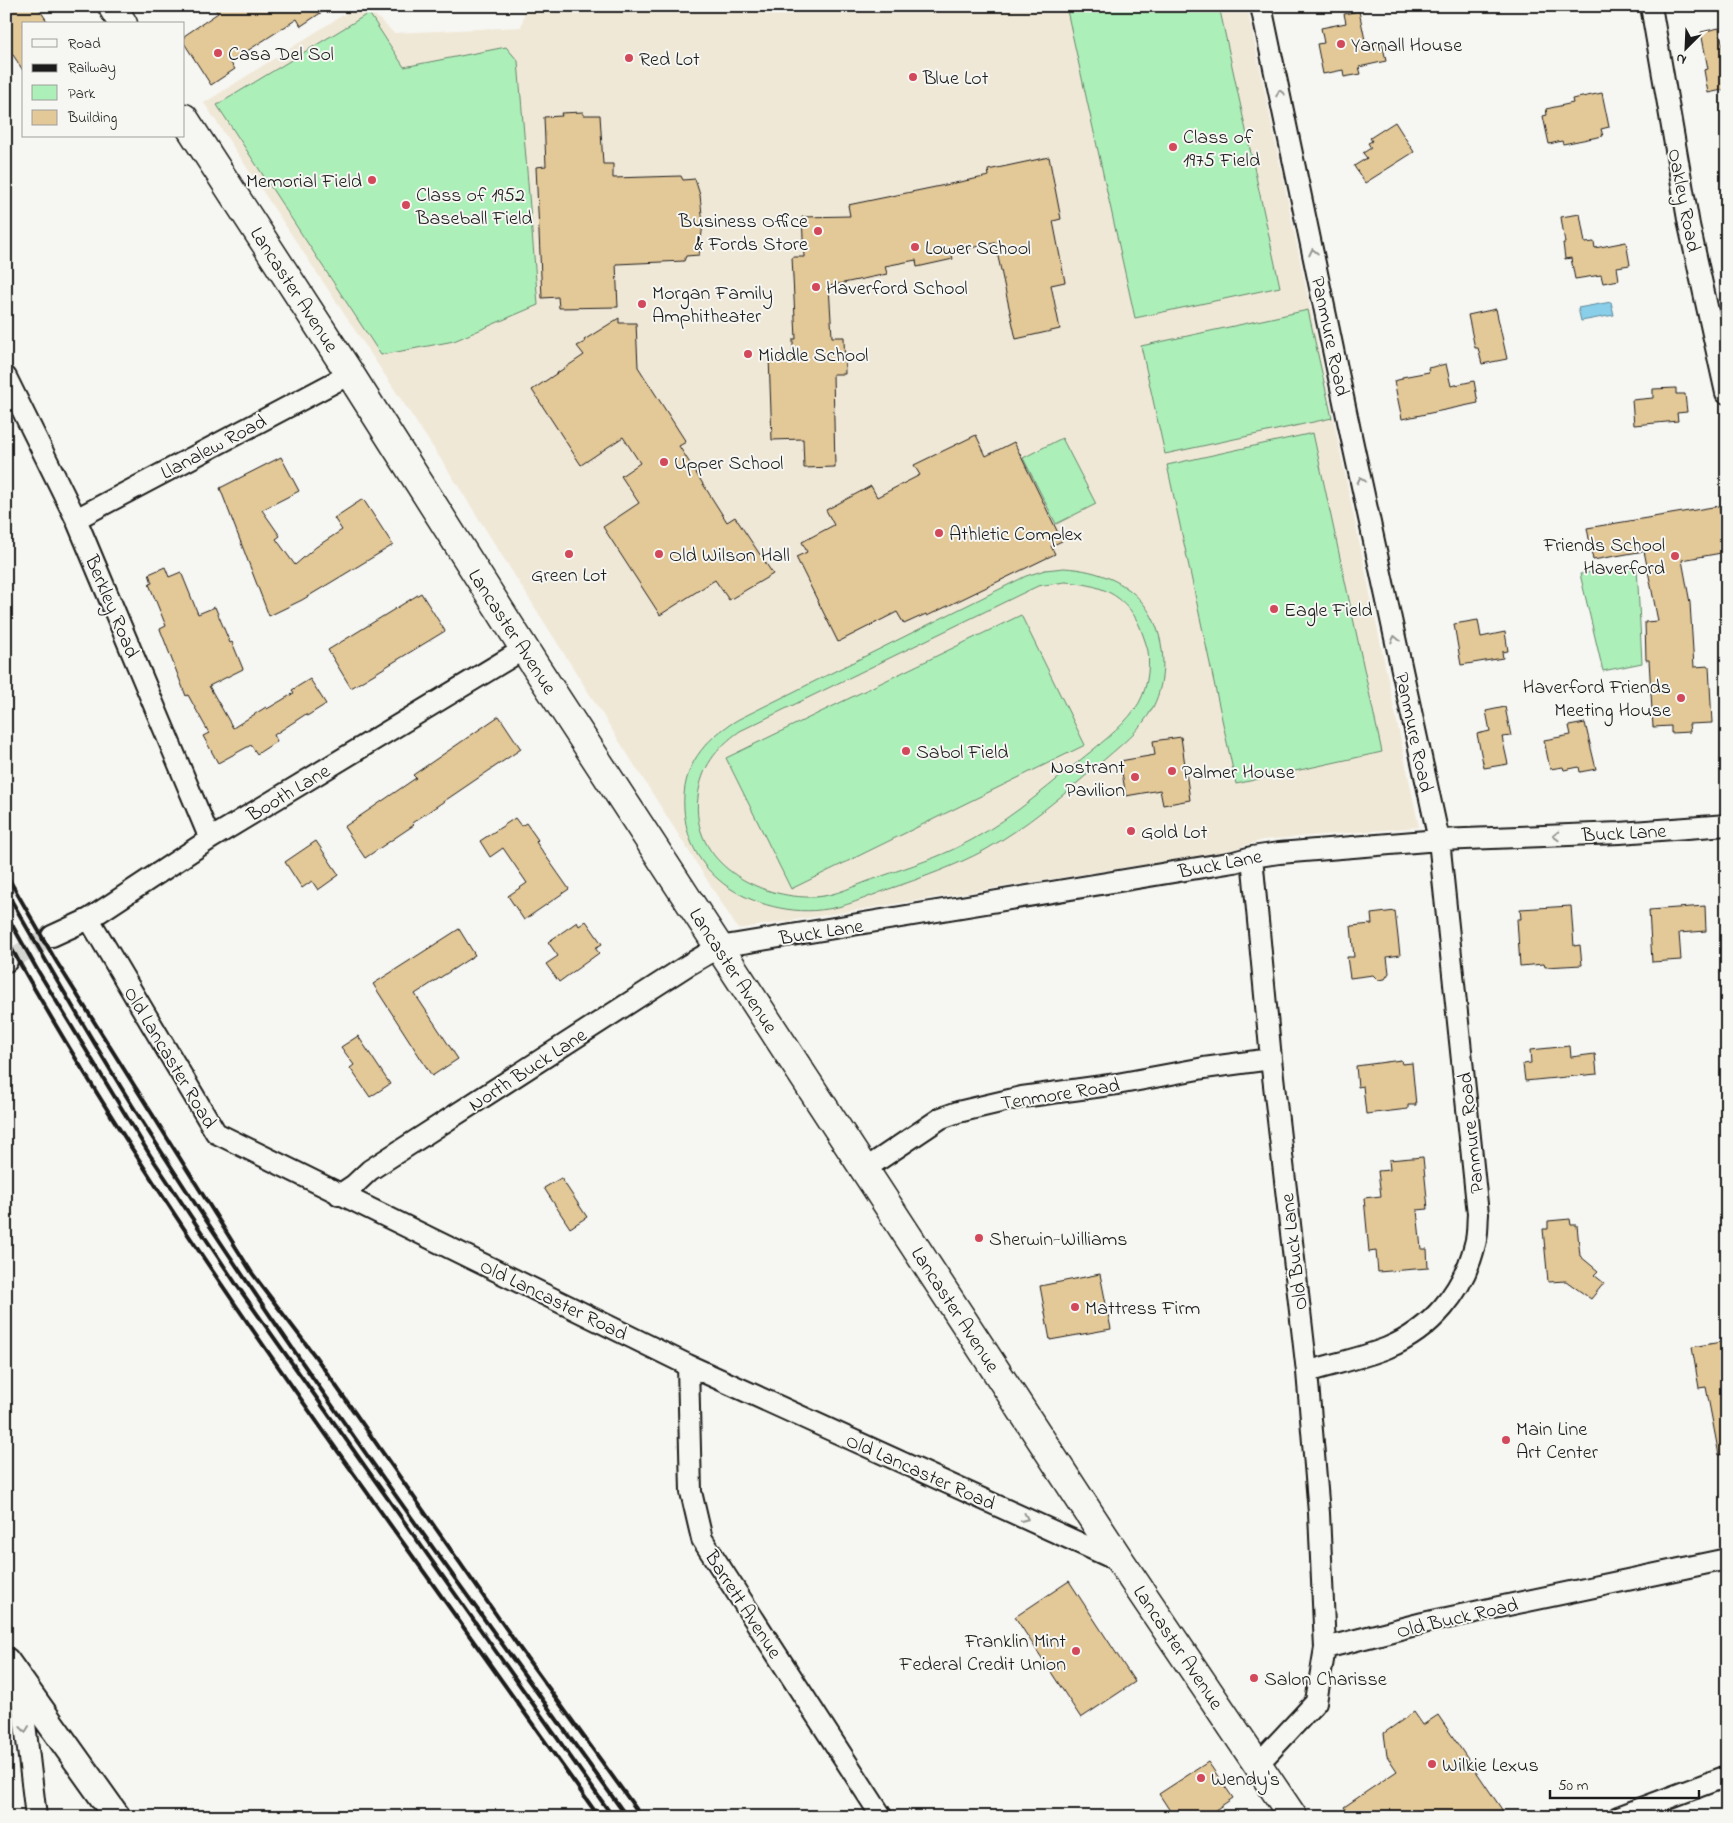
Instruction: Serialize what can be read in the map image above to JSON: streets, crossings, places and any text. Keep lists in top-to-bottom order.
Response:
{
  "streets": {
    "highway": ["Lancaster Avenue"],
    "street": [
      "Oakley Road",
      "Panmure Road",
      "Llanalew Road",
      "Berkley Road",
      "Booth Lane",
      "Buck Lane",
      "Old Lancaster Road",
      "North Buck Lane",
      "Tenmore Road",
      "Old Buck Lane",
      "Barrett Avenue",
      "Old Buck Road"
    ]
  },
  "crossings": [
    ["Lancaster Avenue", "Llanalew Road"],
    ["Lancaster Avenue", "Booth Lane"],
    ["Lancaster Avenue", "Buck Lane"],
    ["Lancaster Avenue", "Old Lancaster Road"],
    ["Lancaster Avenue", "North Buck Lane"],
    ["Lancaster Avenue", "Tenmore Road"],
    ["Panmure Road", "Buck Lane"],
    ["Panmure Road", "Old Buck Lane"],
    ["Llanalew Road", "Berkley Road"],
    ["Berkley Road", "Booth Lane"],
    ["Booth Lane", "Old Lancaster Road"],
    ["Buck Lane", "North Buck Lane"],
    ["Buck Lane", "Old Buck Lane"],
    ["Old Lancaster Road", "North Buck Lane"],
    ["Old Lancaster Road", "Barrett Avenue"],
    ["Tenmore Road", "Old Buck Lane"],
    ["Old Buck Lane", "Old Buck Road"]
  ],
  "one_way": ["Panmure Road", "Old Lancaster Road"],
  "places": [
    "Yarnall House",
    "Casa Del Sol",
    "Red Lot",
    "Blue Lot",
    "Class of 1975 Field",
    "Memorial Field",
    "Class of 1952 Baseball Field",
    "Business Office & Fords Store",
    "Lower School",
    "Haverford School",
    "Morgan Family Amphitheater",
    "Middle School",
    "Upper School",
    "Athletic Complex",
    "Green Lot",
    "Old Wilson Hall",
    "Friends School Haverford",
    "Eagle Field",
    "Haverford Friends Meeting House",
    "Sabol Field",
    "Palmer House",
    "Nostrant Pavilion",
    "Gold Lot",
    "Sherwin-Williams",
    "Mattress Firm",
    "Main Line Art Center",
    "Franklin Mint Federal Credit Union",
    "Salon Charisse",
    "Wilkie Lexus",
    "Wendy's"
  ],
  "legend": [
    "Road",
    "Railway",
    "Park",
    "Building"
  ],
  "scale_bar": "50 m",
  "north": "bottom left"
}
